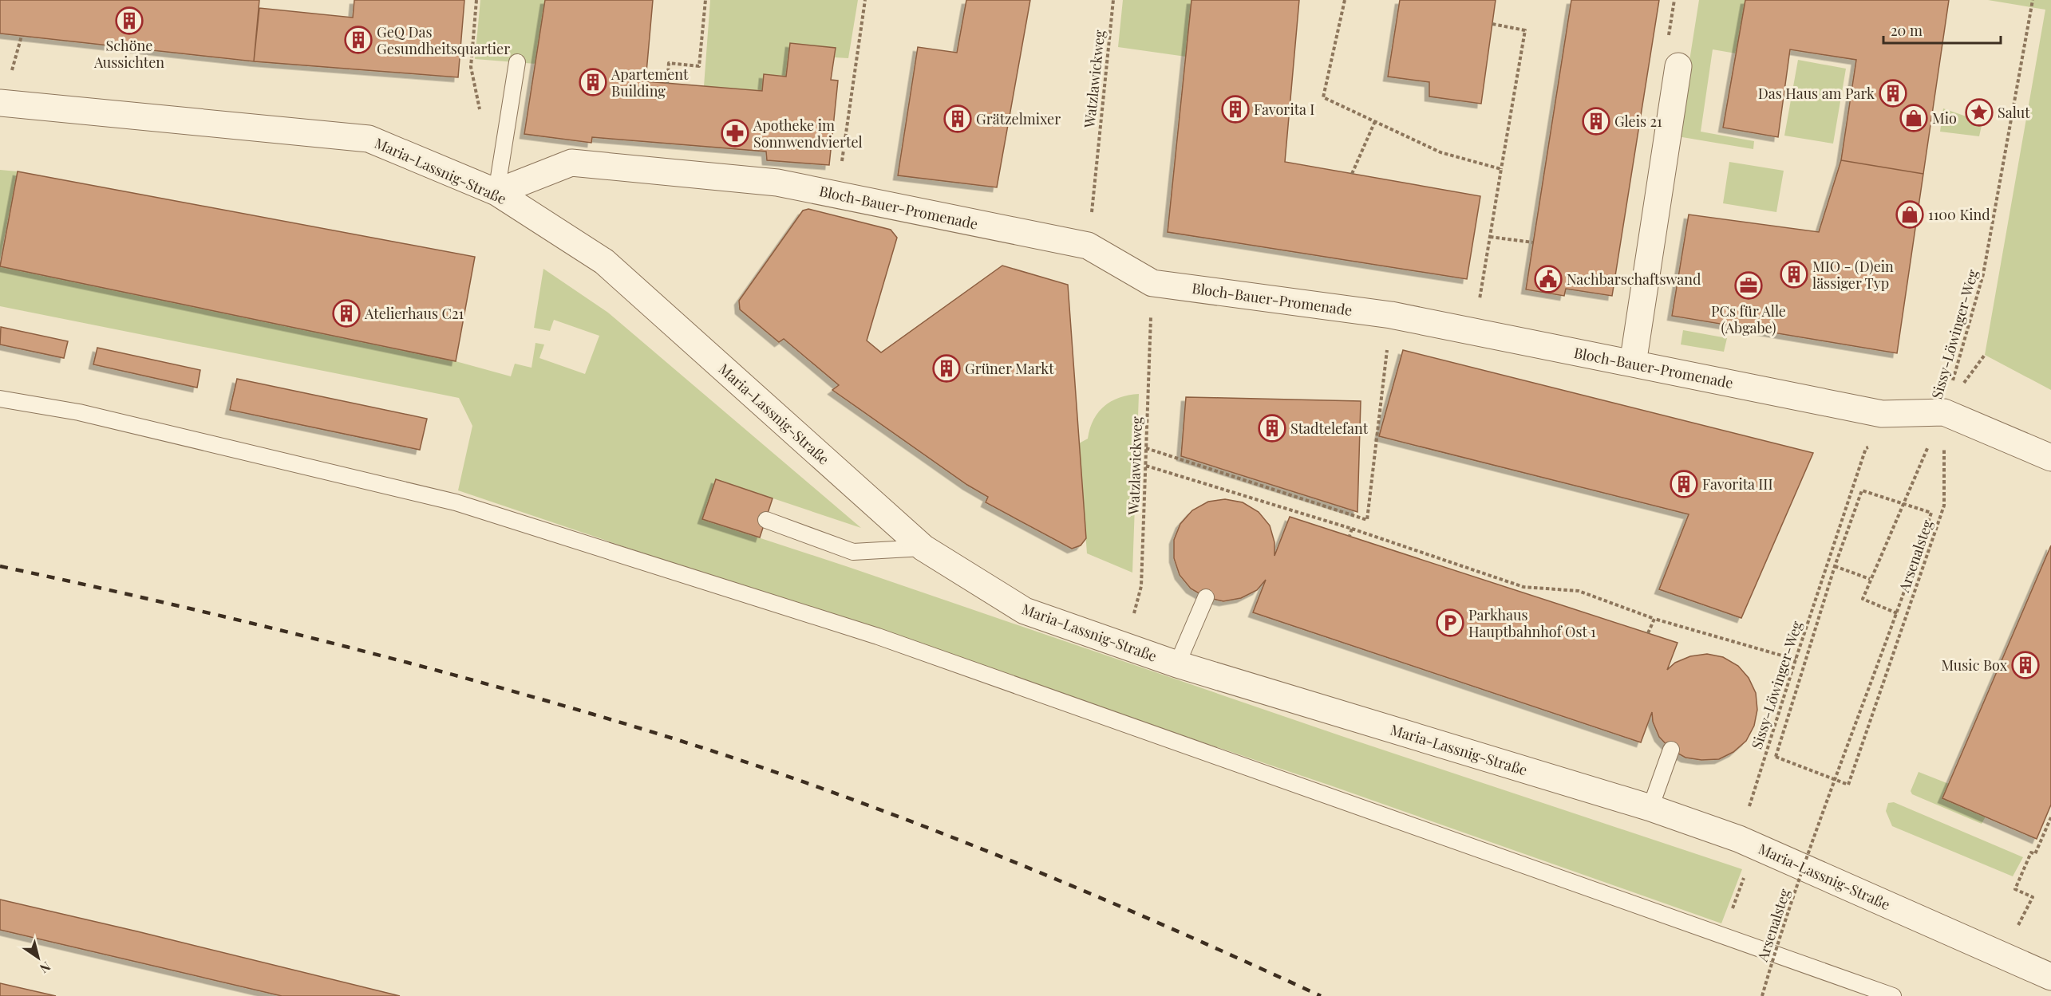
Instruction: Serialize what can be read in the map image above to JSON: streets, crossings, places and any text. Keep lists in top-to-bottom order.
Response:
{
  "streets": {
    "street": ["Maria-Lassnig-Straße", "Bloch-Bauer-Promenade"],
    "path": ["Watzlawickweg", "Sissy-Löwinger-Weg", "Arsenalsteg"]
  },
  "crossings": [
    ["Watzlawickweg", "Maria-Lassnig-Straße"],
    ["Watzlawickweg", "Bloch-Bauer-Promenade"],
    ["Maria-Lassnig-Straße", "Bloch-Bauer-Promenade"],
    ["Maria-Lassnig-Straße", "Sissy-Löwinger-Weg"],
    ["Bloch-Bauer-Promenade", "Sissy-Löwinger-Weg"],
    ["Bloch-Bauer-Promenade", "Arsenalsteg"],
    ["Sissy-Löwinger-Weg", "Arsenalsteg"]
  ],
  "places": {
    "building": [
      "Schöne Aussichten",
      "GeQ Das Gesundheitsquartier",
      "Apartement Building",
      "Das Haus am Park",
      "Favorita I",
      "Grätzelmixer",
      "Gleis 21",
      "MIO - (D)ein lässiger Typ",
      "Atelierhaus C21",
      "Grüner Markt",
      "Stadtelefant",
      "Favorita III",
      "Music Box"
    ],
    "place": ["Salut"],
    "shop": ["Mio", "1100 Kind"],
    "pharmacy": ["Apotheke im Sonnwendviertel"],
    "public building": ["Nachbarschaftswand"],
    "office": ["PCs für Alle (Abgabe)"],
    "parking": ["Parkhaus Hauptbahnhof Ost 1"]
  },
  "scale_bar": "20 m",
  "north": "bottom right"
}
